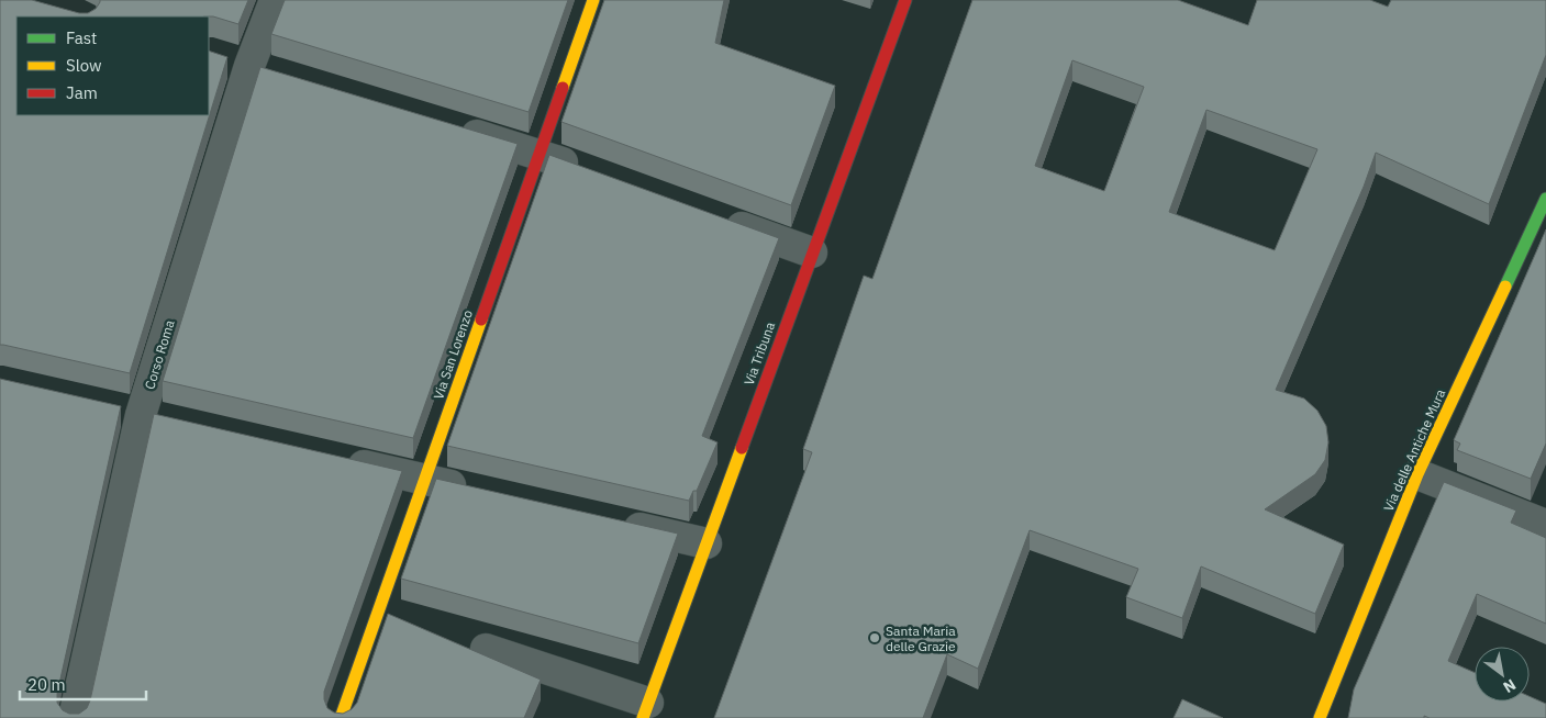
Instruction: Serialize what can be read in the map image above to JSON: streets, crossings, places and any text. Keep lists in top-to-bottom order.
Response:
{
  "streets": {
    "main road": ["Via Tribuna", "Via San Lorenzo", "Via delle Antiche Mura"],
    "street": ["Corso Roma"]
  },
  "places": ["Santa Maria delle Grazie"],
  "legend": ["Fast", "Slow", "Jam"],
  "scale_bar": "20 m",
  "north": "bottom right"
}
